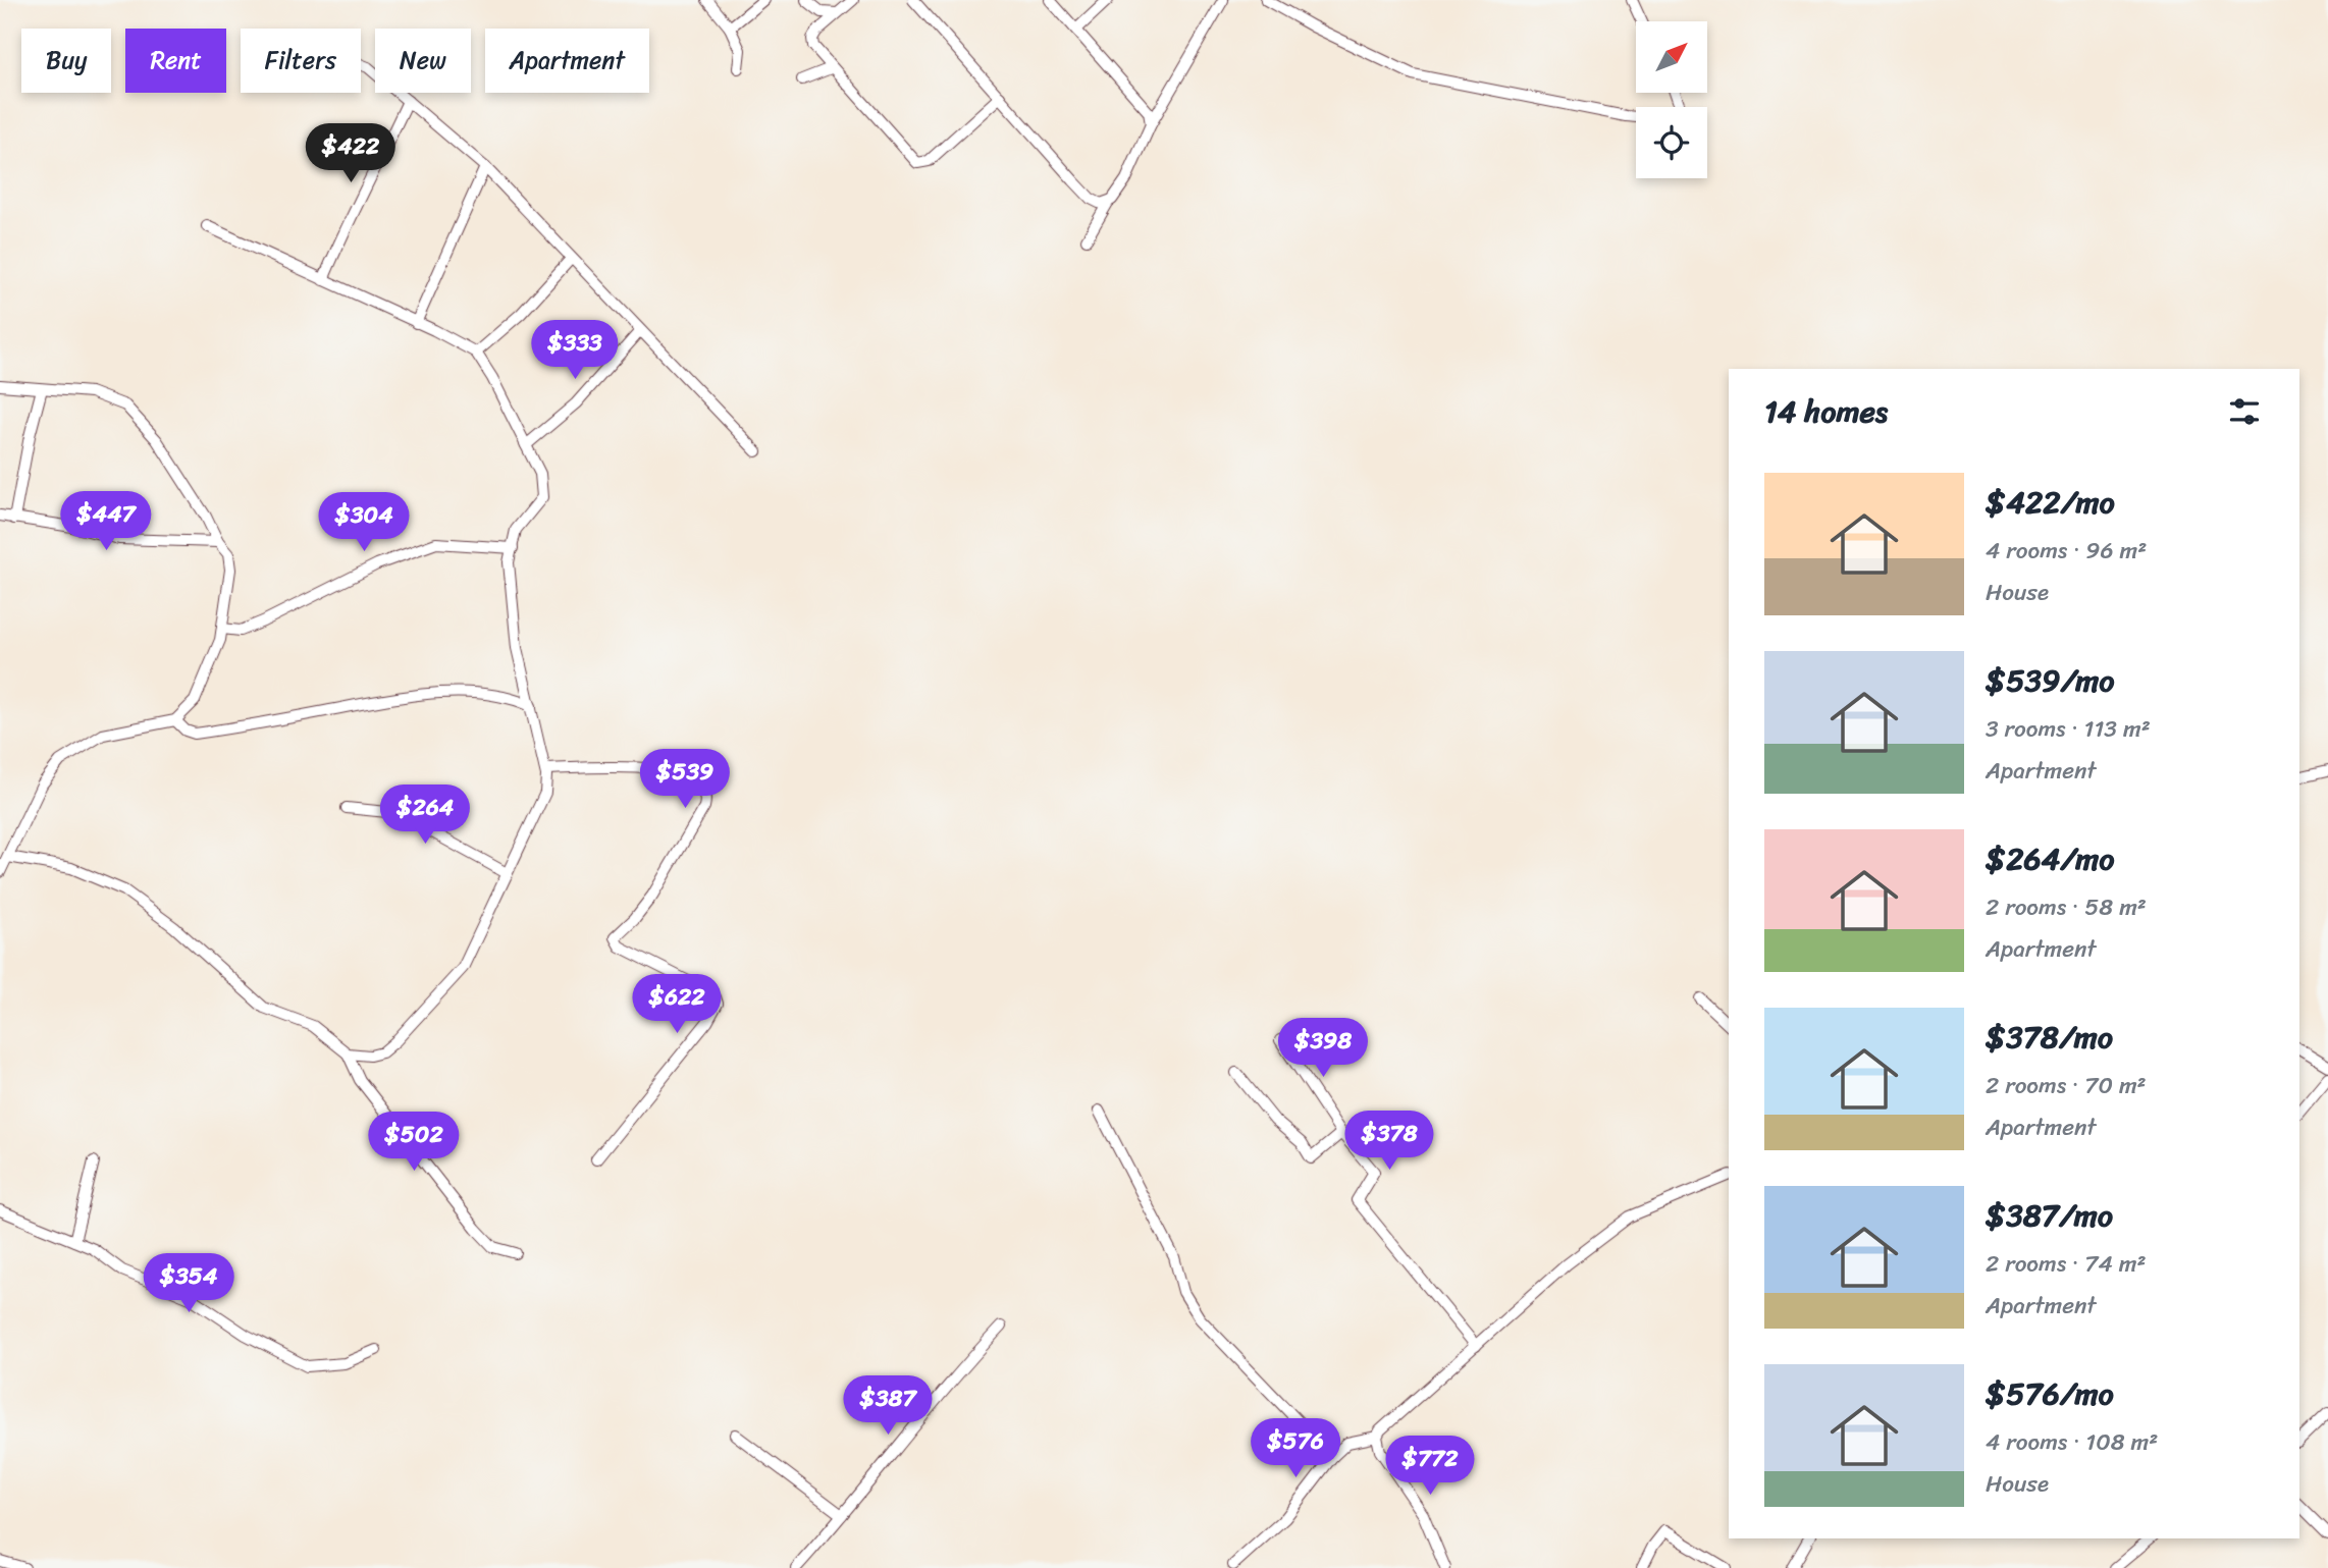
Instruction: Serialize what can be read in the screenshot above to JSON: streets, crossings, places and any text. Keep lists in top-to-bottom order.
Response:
{
  "north": "top right",
  "page": {
    "chip": [
      "Buy",
      "Rent",
      "Filters",
      "New",
      "Apartment"
    ],
    "price": [
      "$422",
      "$333",
      "$447",
      "$304",
      "$539",
      "$264",
      "$622",
      "$398",
      "$378",
      "$502",
      "$354",
      "$387",
      "$576",
      "$772"
    ],
    "heading": "14 homes",
    "list": [
      {
        "name": "$422/mo",
        "note": "4 rooms · 96 m² · House"
      },
      {
        "name": "$539/mo",
        "note": "3 rooms · 113 m² · Apartment"
      },
      {
        "name": "$264/mo",
        "note": "2 rooms · 58 m² · Apartment"
      },
      {
        "name": "$378/mo",
        "note": "2 rooms · 70 m² · Apartment"
      },
      {
        "name": "$387/mo",
        "note": "2 rooms · 74 m² · Apartment"
      },
      {
        "name": "$576/mo",
        "note": "4 rooms · 108 m² · House"
      }
    ]
  }
}
